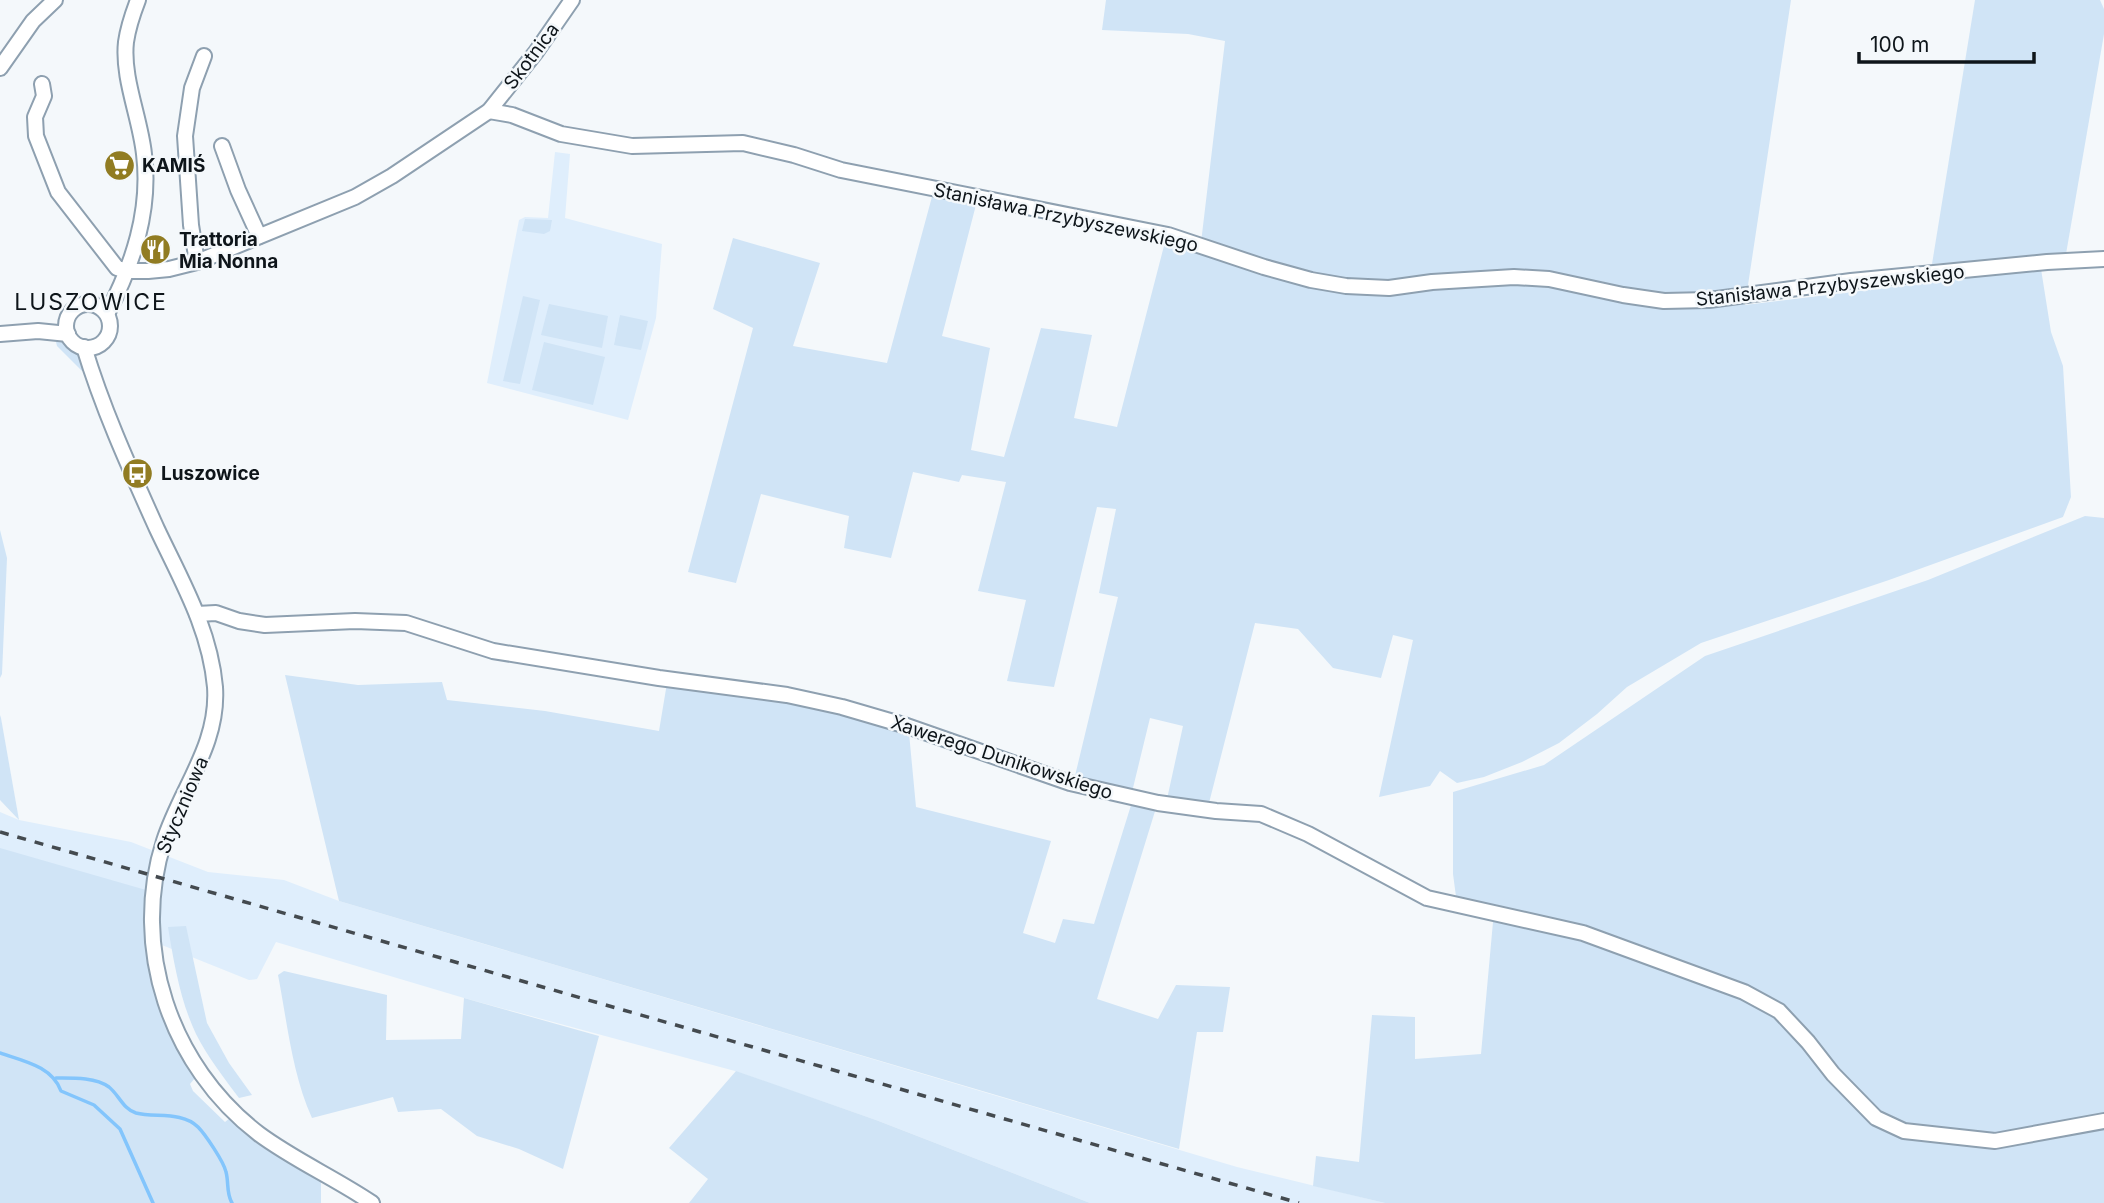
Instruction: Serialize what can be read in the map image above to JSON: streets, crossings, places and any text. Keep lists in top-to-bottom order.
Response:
{
  "streets": {
    "street": [
      "Skotnica",
      "Stanisława Przybyszewskiego",
      "Xawerego Dunikowskiego",
      "Styczniowa"
    ]
  },
  "crossings": [
    ["Skotnica", "Stanisława Przybyszewskiego"],
    ["Xawerego Dunikowskiego", "Styczniowa"]
  ],
  "districts": ["LUSZOWICE"],
  "places": {
    "supermarket": ["KAMIŚ"],
    "restaurant": ["Trattoria Mia Nonna"],
    "bus stop": ["Luszowice"]
  },
  "scale_bar": "100 m"
}
